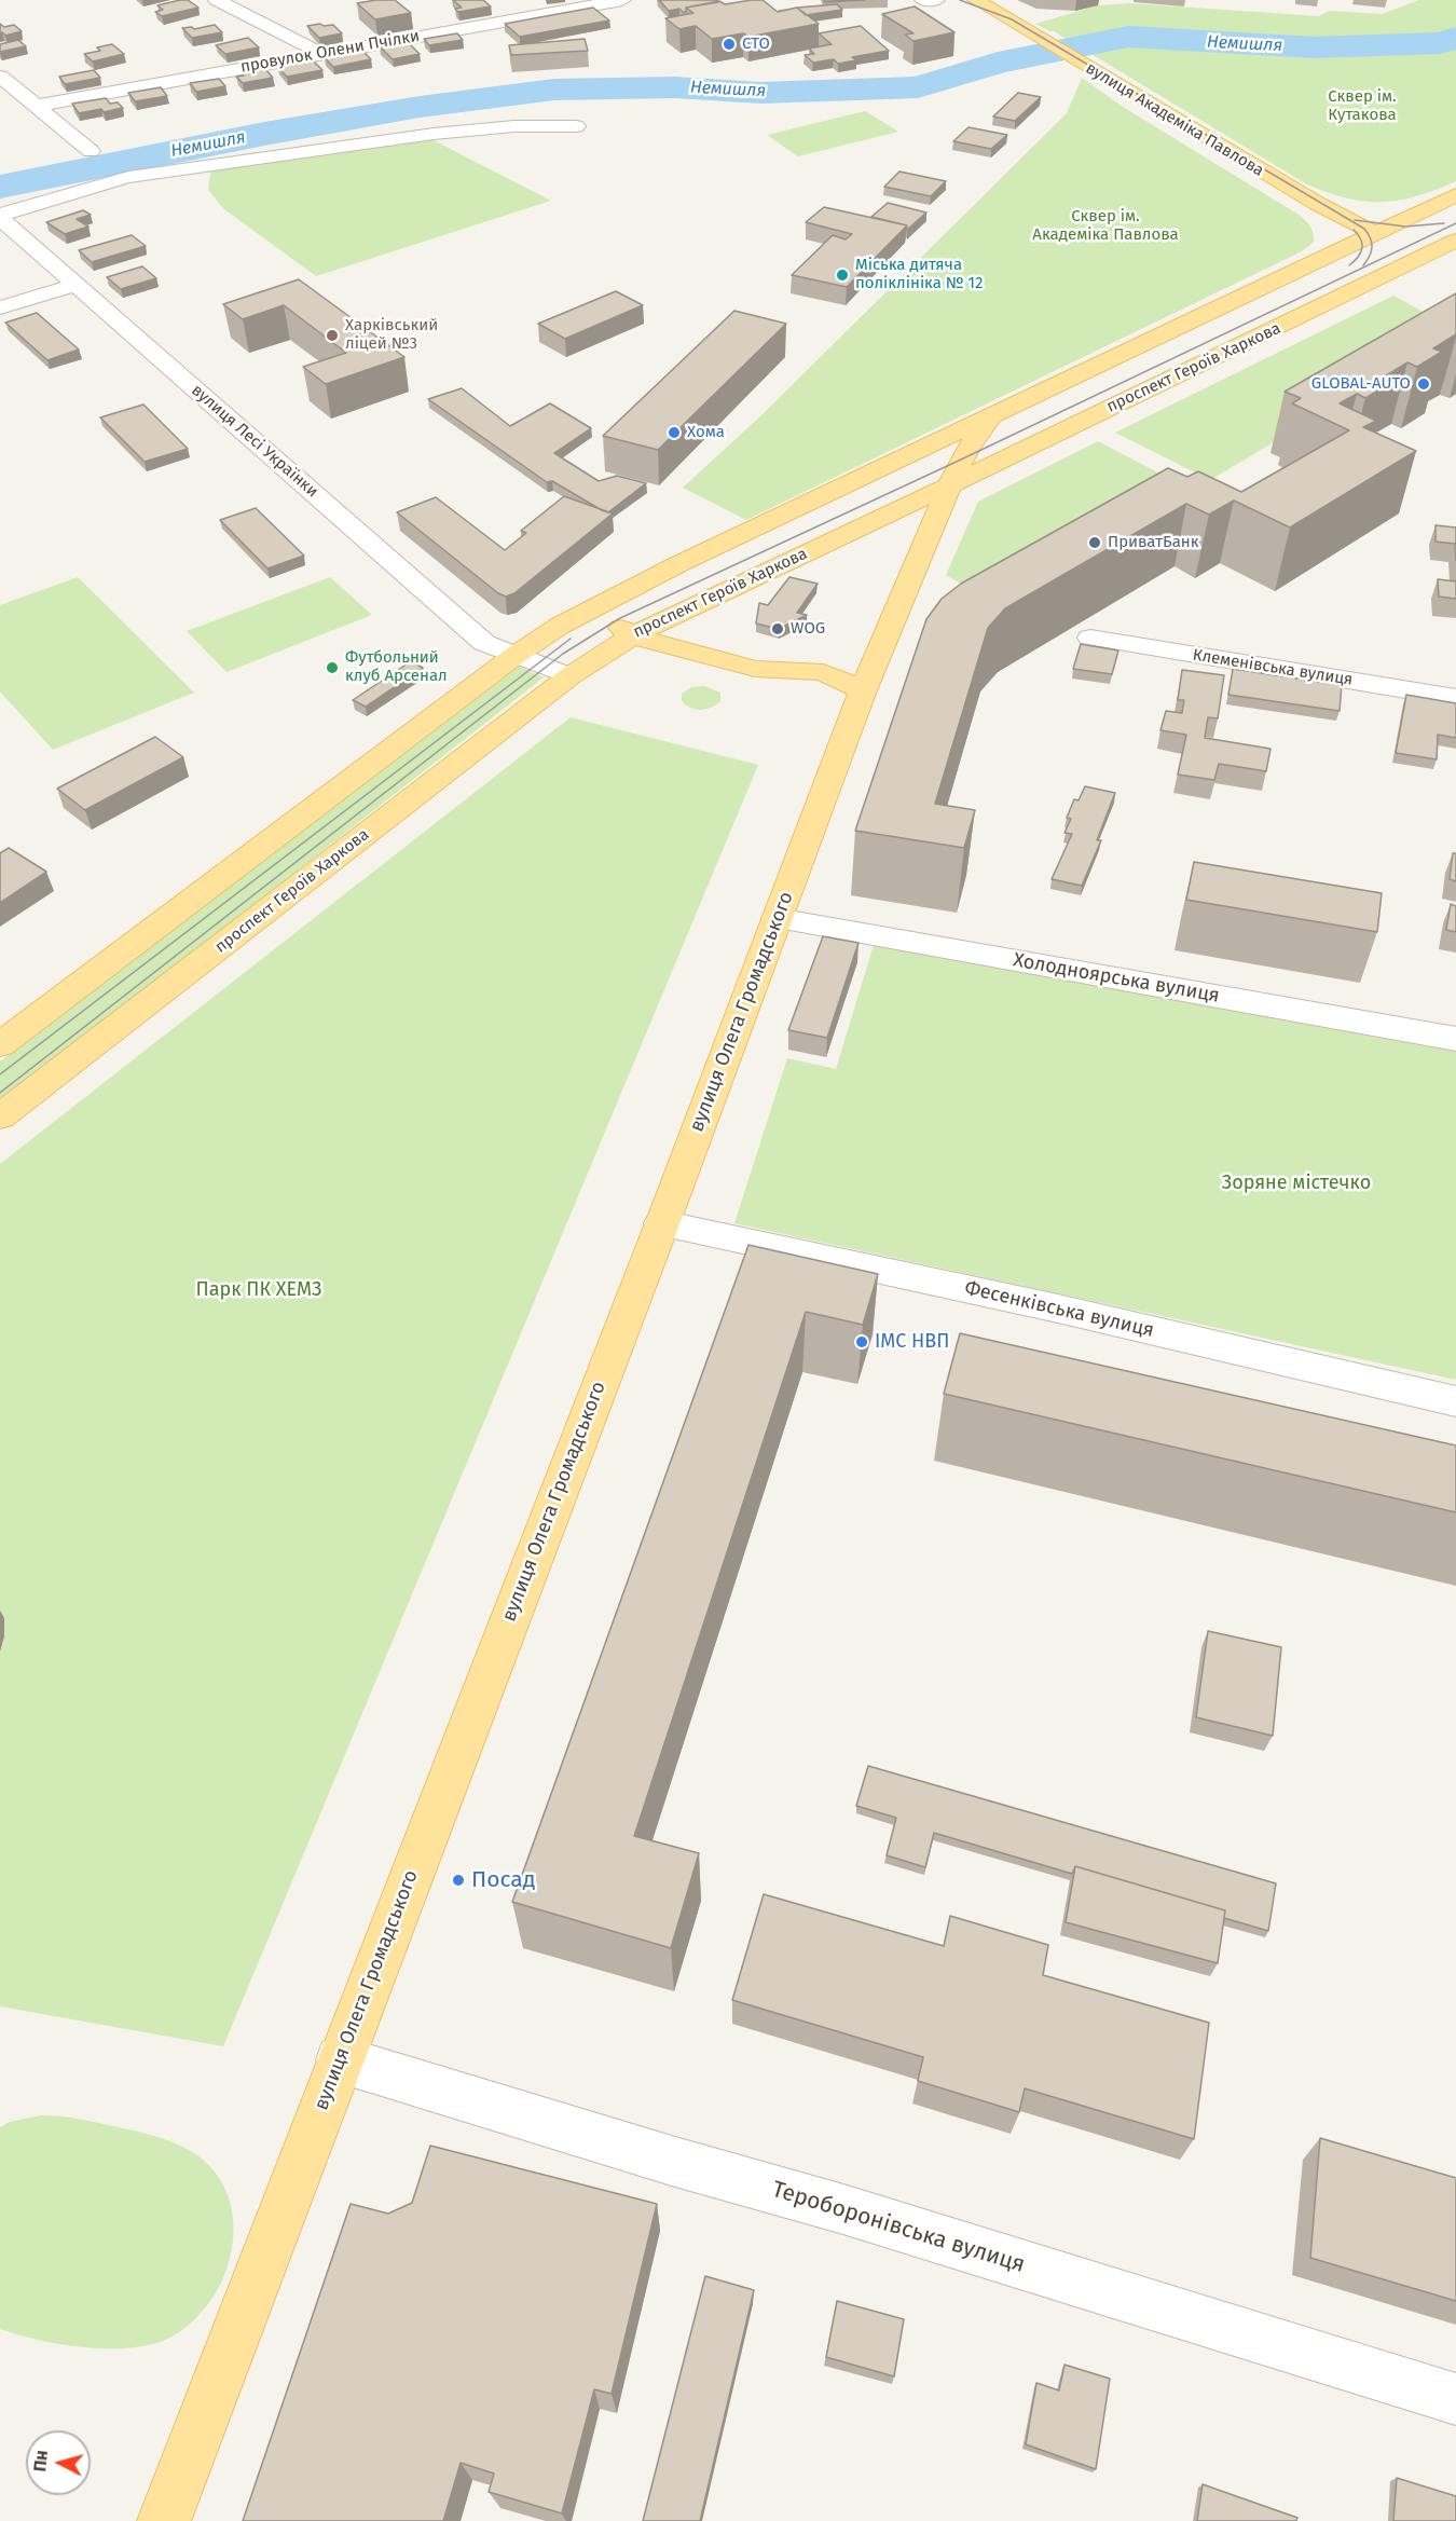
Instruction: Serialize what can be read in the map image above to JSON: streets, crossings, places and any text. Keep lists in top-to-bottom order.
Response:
{
  "streets": {
    "main road": ["вулиця Академіка Павлова", "проспект Героїв Харкова", "вулиця Олега Громадського"],
    "street": [
      "провулок Олени Пчілки",
      "вулиця Лесі Українки",
      "Клеменівська вулиця",
      "Холодноярська вулиця",
      "Фесенківська вулиця",
      "Тероборонівська вулиця"
    ]
  },
  "crossings": [
    ["проспект Героїв Харкова", "вулиця Лесі Українки"],
    ["проспект Героїв Харкова", "вулиця Олега Громадського"],
    ["Холодноярська вулиця", "вулиця Олега Громадського"],
    ["вулиця Олега Громадського", "Фесенківська вулиця"],
    ["вулиця Олега Громадського", "Тероборонівська вулиця"]
  ],
  "water": ["Немишля"],
  "parks": [
    "Сквер ім. Кутакова",
    "Сквер ім. Академіка Павлова",
    "Зоряне містечко",
    "Парк ПК ХЕМЗ"
  ],
  "places": [
    "СТО",
    "Міська дитяча поліклініка № 12",
    "Харківський ліцей №3",
    "GLOBAL-AUTO",
    "Хома",
    "ПриватБанк",
    "WOG",
    "Футбольний клуб Арсенал",
    "ІМС НВП",
    "Посад"
  ],
  "north": "left"
}
